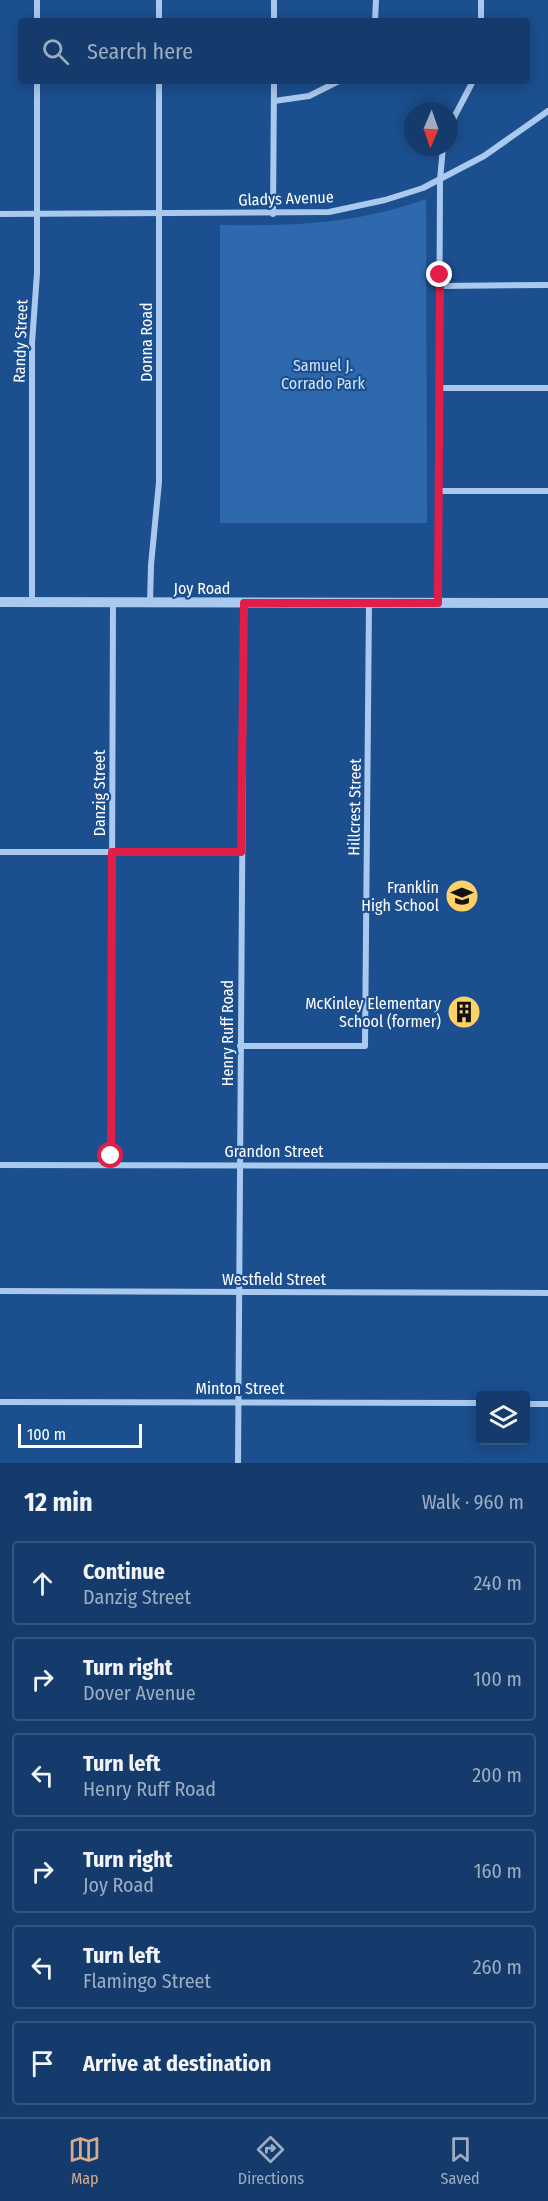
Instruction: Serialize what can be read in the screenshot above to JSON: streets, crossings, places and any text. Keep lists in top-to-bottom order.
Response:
{
  "streets": {
    "street": [
      "Gladys Avenue",
      "Randy Street",
      "Donna Road",
      "Joy Road",
      "Danzig Street",
      "Hillcrest Street",
      "Henry Ruff Road",
      "Grandon Street",
      "Westfield Street",
      "Minton Street"
    ]
  },
  "crossings": [
    ["Gladys Avenue", "Randy Street"],
    ["Gladys Avenue", "Donna Road"],
    ["Randy Street", "Joy Road"],
    ["Donna Road", "Joy Road"],
    ["Joy Road", "Danzig Street"],
    ["Joy Road", "Hillcrest Street"],
    ["Joy Road", "Henry Ruff Road"],
    ["Danzig Street", "Grandon Street"],
    ["Hillcrest Street", "Henry Ruff Road"],
    ["Henry Ruff Road", "Grandon Street"],
    ["Henry Ruff Road", "Westfield Street"],
    ["Henry Ruff Road", "Minton Street"]
  ],
  "parks": ["Samuel J. Corrado Park"],
  "places": {
    "school or university": ["Franklin High School"],
    "building": ["McKinley Elementary School (former)"]
  },
  "scale_bar": "100 m",
  "north": "bottom",
  "page": {
    "search": "Search here",
    "scale": "100 m",
    "heading": ["12 min", "Walk · 960 m"],
    "list": [
      ["Continue", "Danzig Street", "240 m"],
      ["Turn right", "Dover Avenue", "100 m"],
      ["Turn left", "Henry Ruff Road", "200 m"],
      ["Turn right", "Joy Road", "160 m"],
      ["Turn left", "Flamingo Street", "260 m"],
      "Arrive at destination"
    ],
    "nav": ["Map", "Directions", "Saved"]
  }
}
